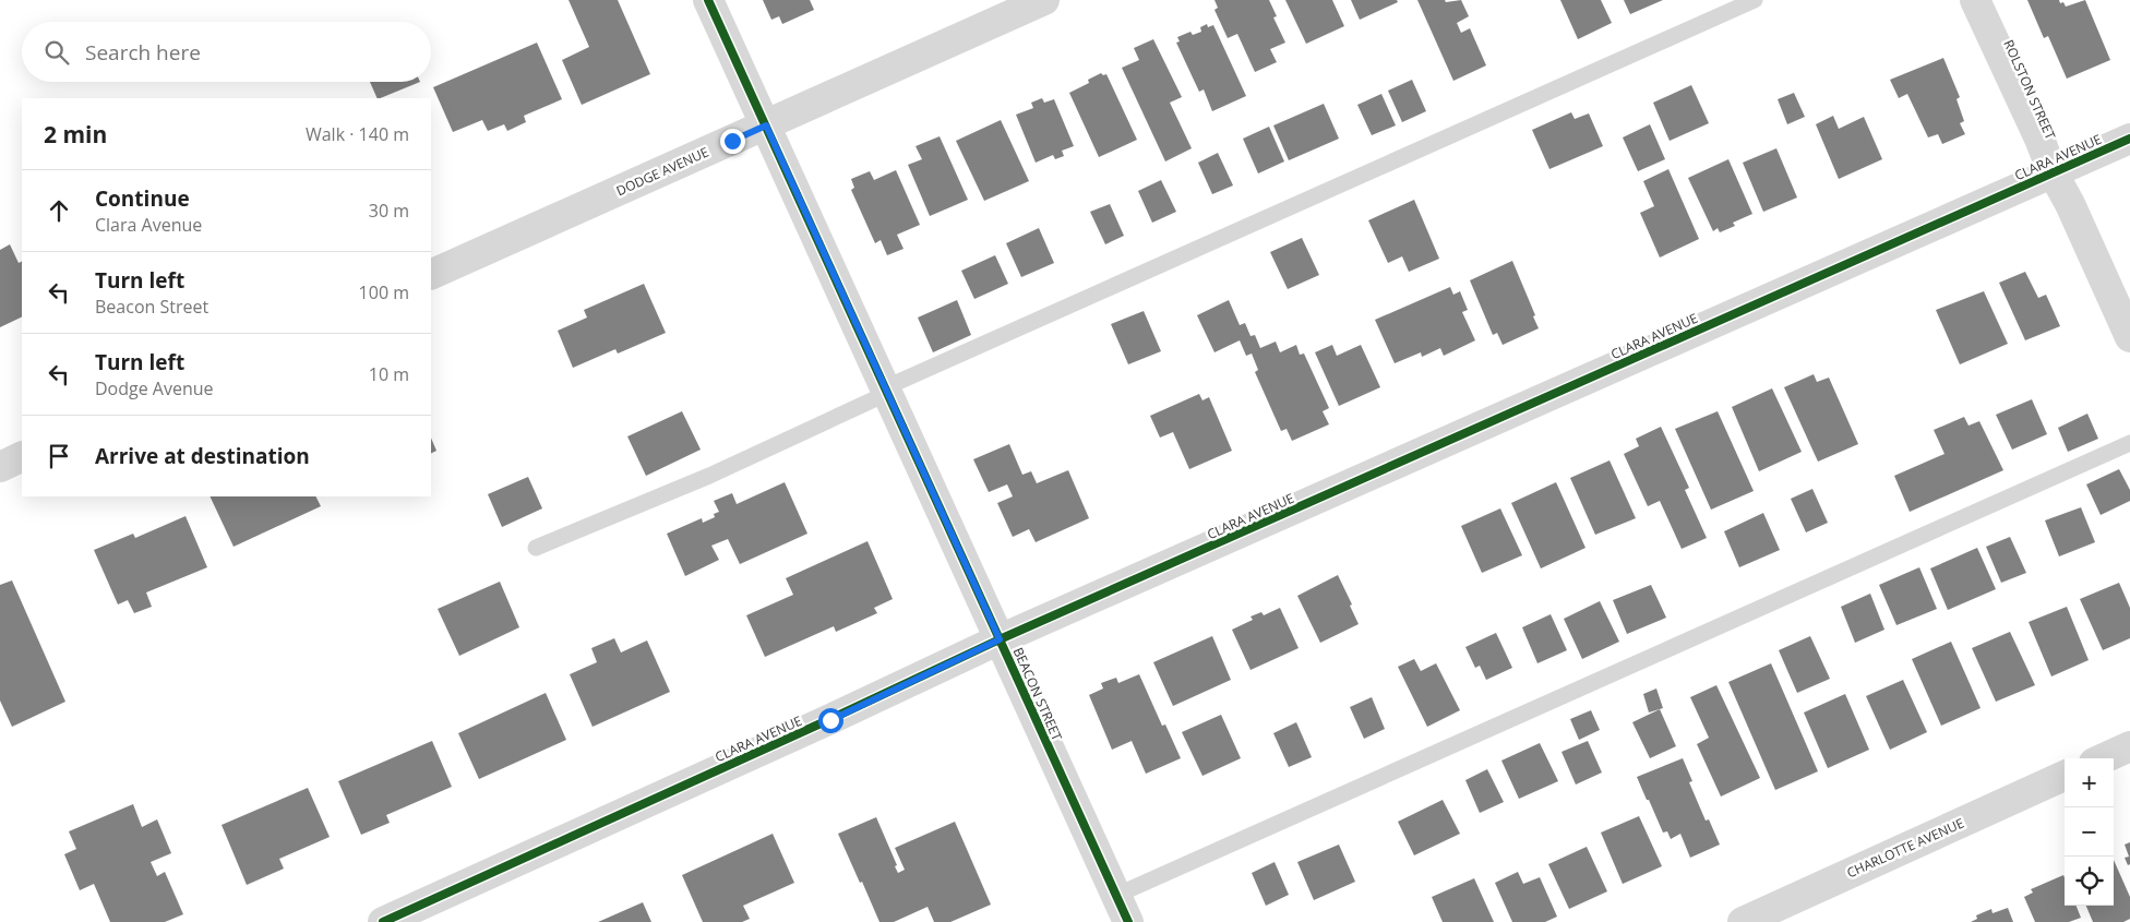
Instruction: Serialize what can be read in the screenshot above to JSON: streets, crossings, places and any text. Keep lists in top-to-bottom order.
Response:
{
  "streets": {
    "street": [
      "ROLSTON STREET",
      "CLARA AVENUE",
      "DODGE AVENUE",
      "BEACON STREET",
      "CHARLOTTE AVENUE"
    ]
  },
  "crossings": [
    ["ROLSTON STREET", "CLARA AVENUE"],
    ["CLARA AVENUE", "BEACON STREET"],
    ["DODGE AVENUE", "BEACON STREET"]
  ],
  "page": {
    "search": "Search here",
    "heading": ["2 min", "Walk · 140 m"],
    "list": [
      ["Continue", "Clara Avenue", "30 m"],
      ["Turn left", "Beacon Street", "100 m"],
      ["Turn left", "Dodge Avenue", "10 m"],
      "Arrive at destination"
    ],
    "map_buttons": ["+", "−"]
  }
}
